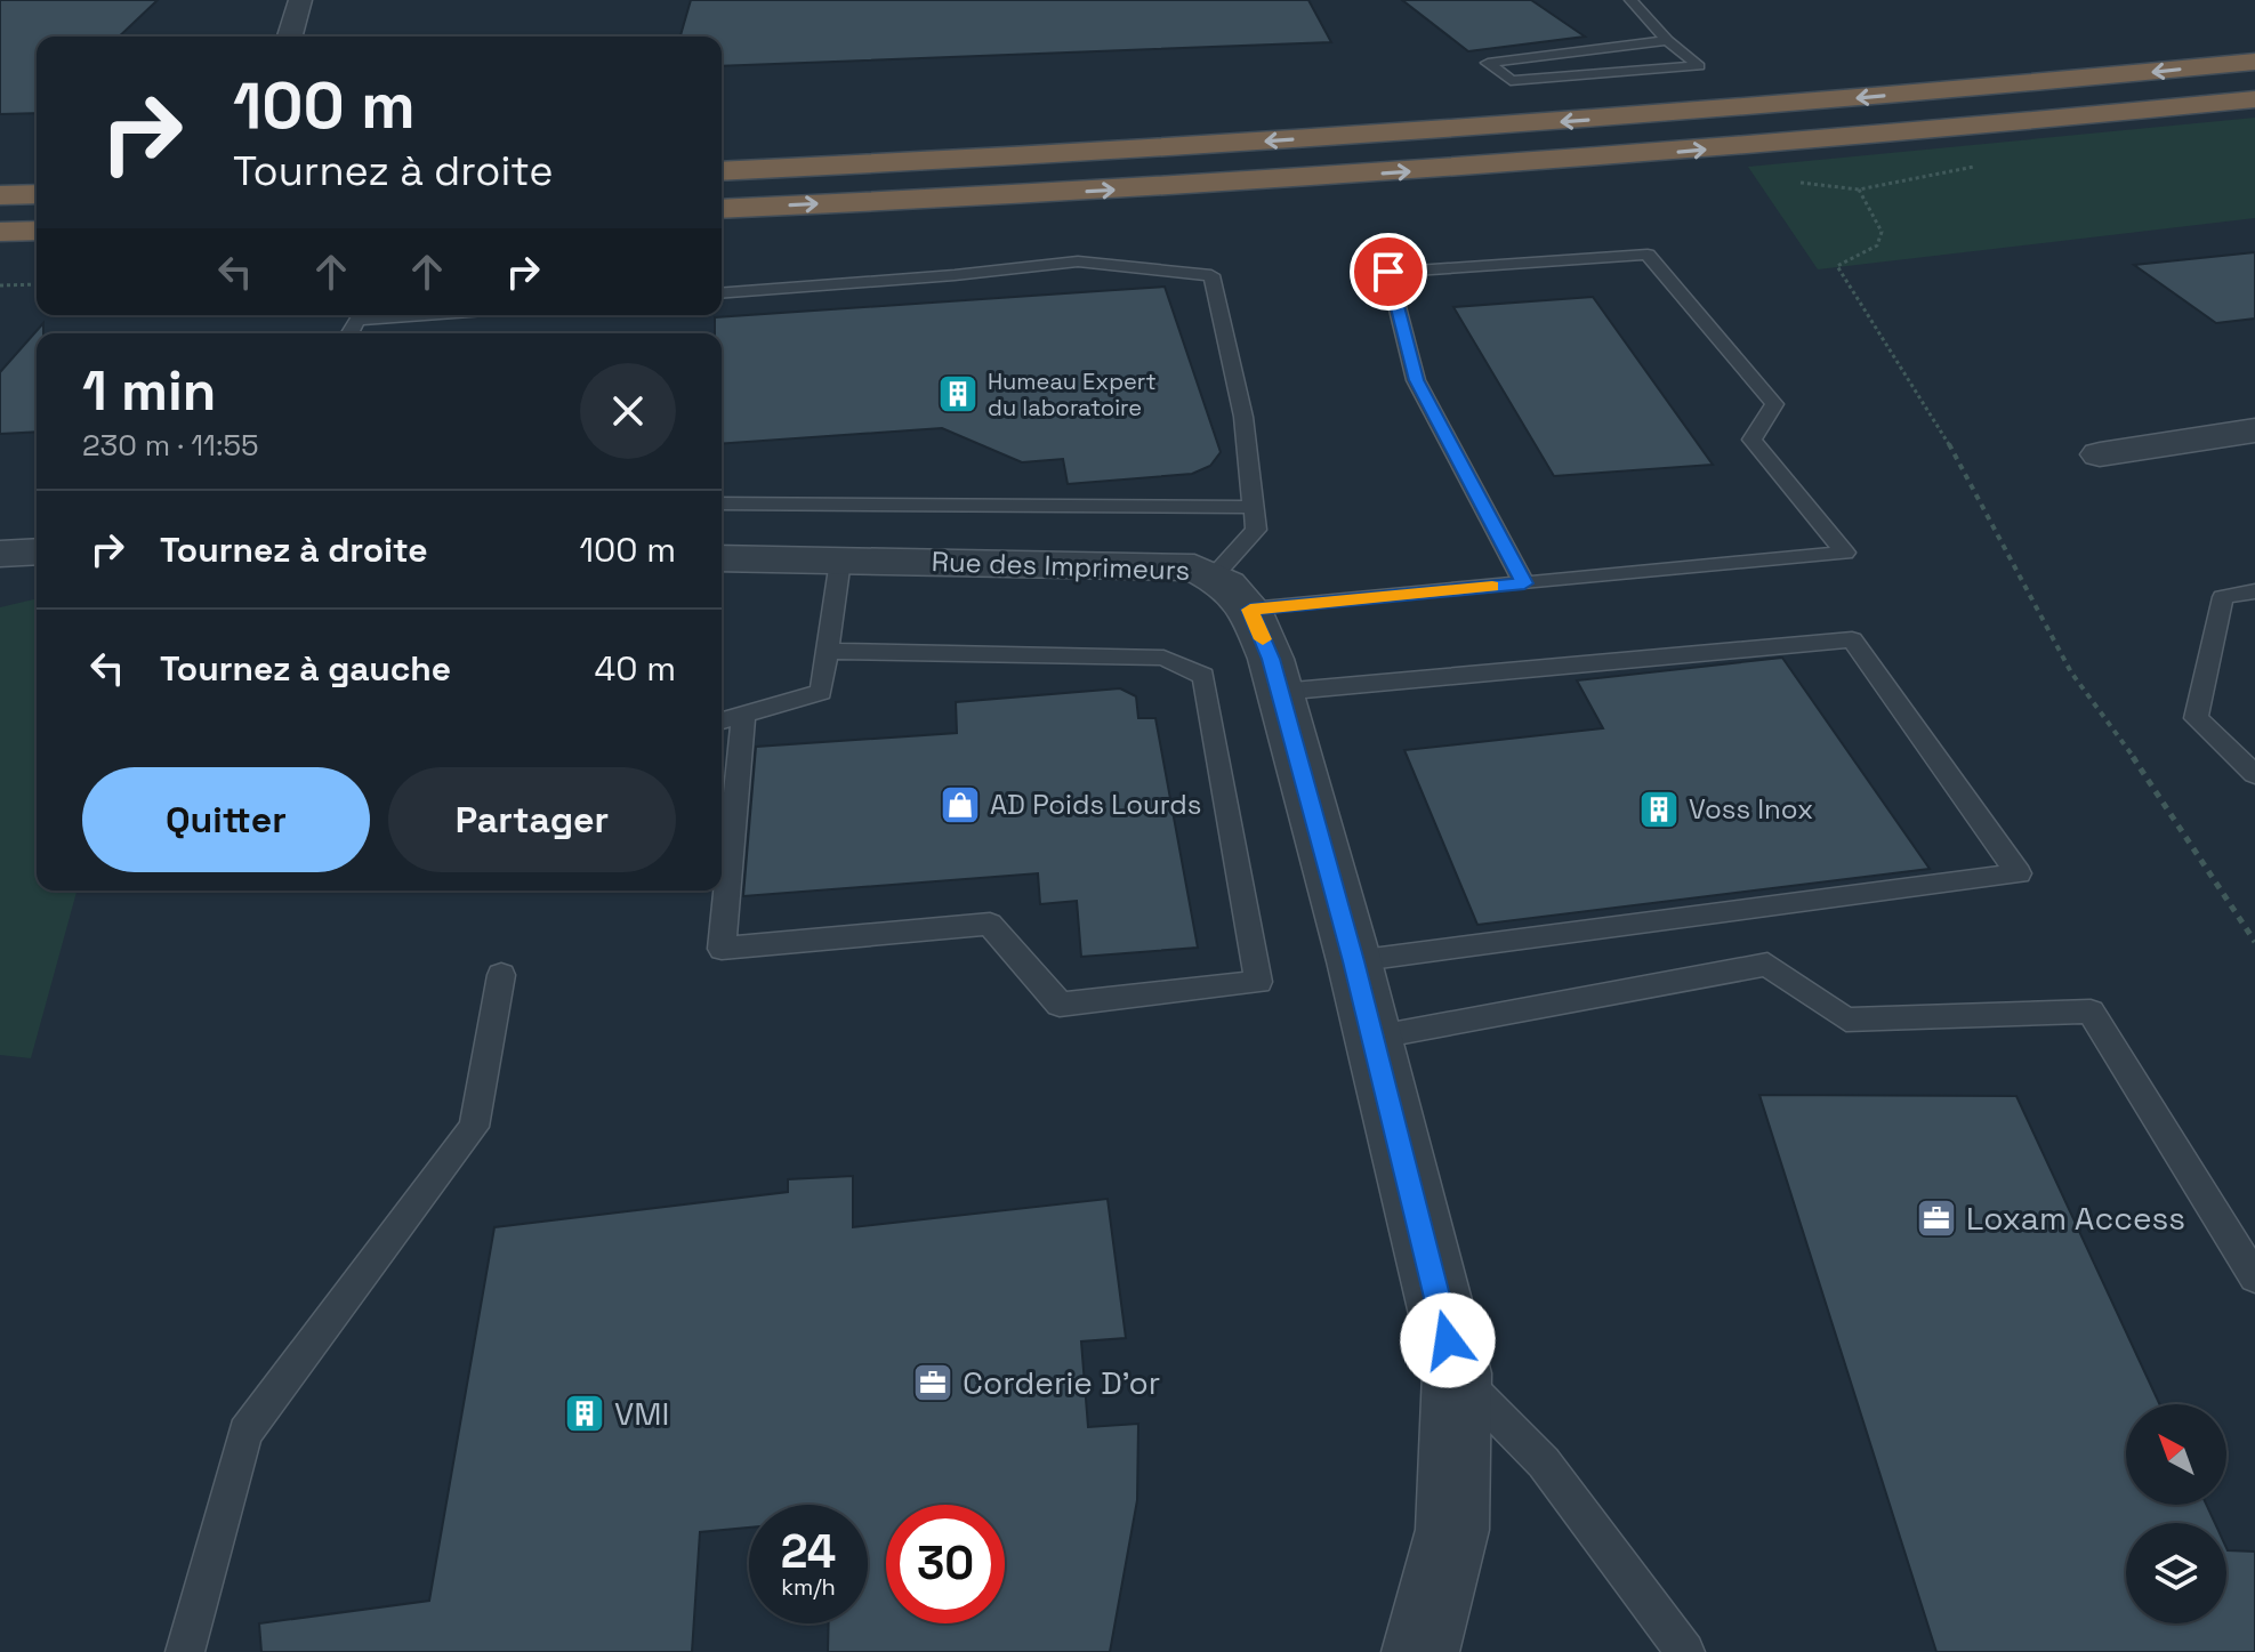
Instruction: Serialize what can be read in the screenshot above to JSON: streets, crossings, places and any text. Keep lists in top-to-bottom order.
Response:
{
  "streets": {
    "street": ["Rue des Imprimeurs"]
  },
  "places": {
    "building": ["Humeau Expert du laboratoire", "Voss Inox", "VMI"],
    "shop": ["AD Poids Lourds"],
    "office": ["Loxam Access", "Corderie D'or"]
  },
  "north": "top left",
  "page": {
    "turn": ["100 m", "Tournez à droite"],
    "heading": ["1 min", "230 m · 11:55"],
    "list": [
      {
        "name": "Tournez à droite",
        "value": "100 m"
      },
      {
        "name": "Tournez à gauche",
        "value": "40 m"
      }
    ],
    "buttons": ["Quitter", "Partager"],
    "speed": "24 km/h",
    "limit": "30"
  }
}
